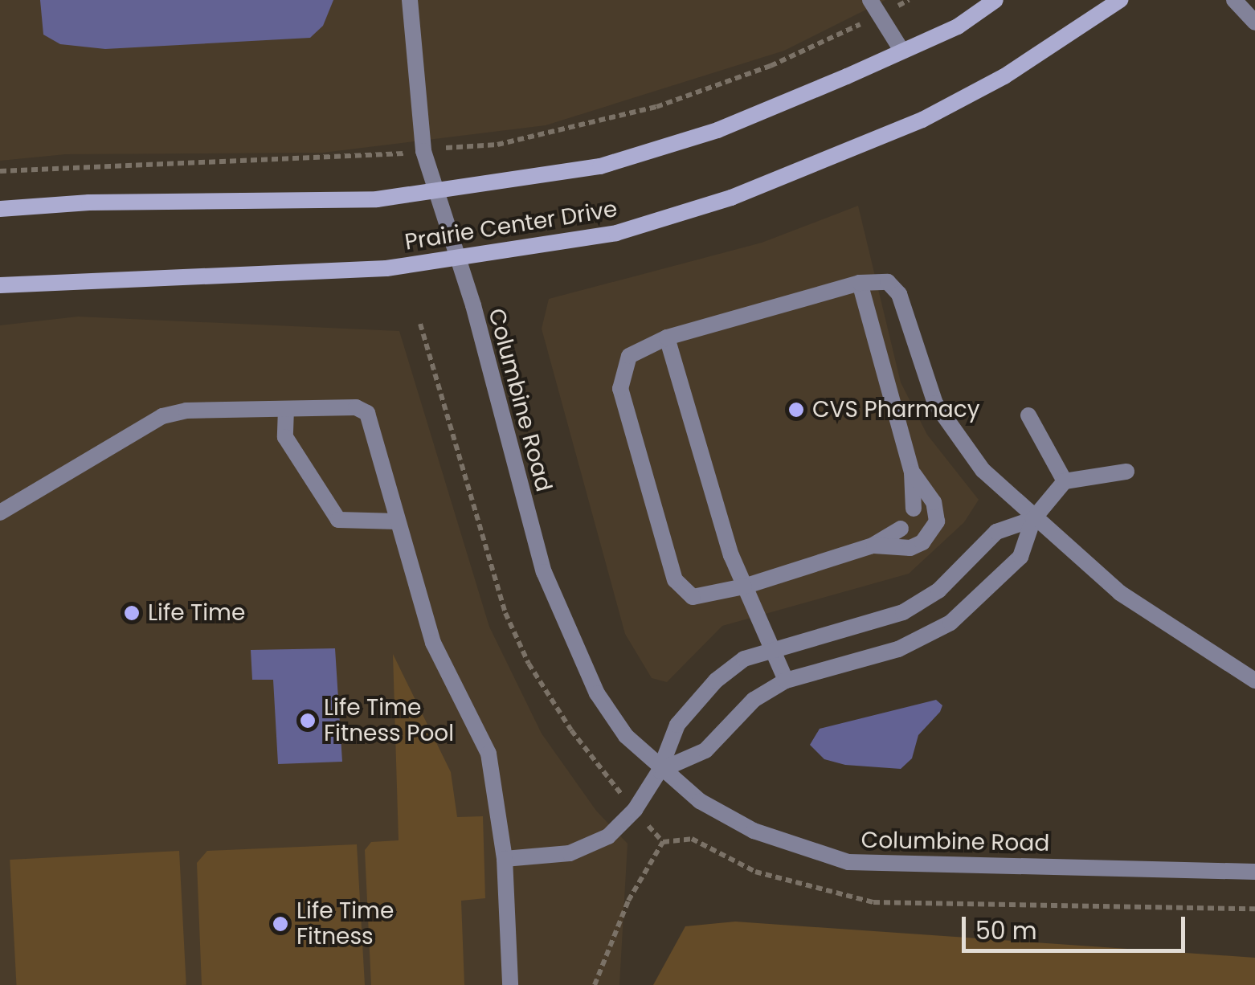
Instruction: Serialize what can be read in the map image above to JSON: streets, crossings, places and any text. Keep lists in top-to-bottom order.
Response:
{
  "streets": {
    "main road": ["Prairie Center Drive"],
    "street": ["Columbine Road"]
  },
  "crossings": [
    ["Prairie Center Drive", "Columbine Road"]
  ],
  "places": [
    "CVS Pharmacy",
    "Life Time",
    "Life Time Fitness Pool",
    "Life Time Fitness"
  ],
  "scale_bar": "50 m"
}
